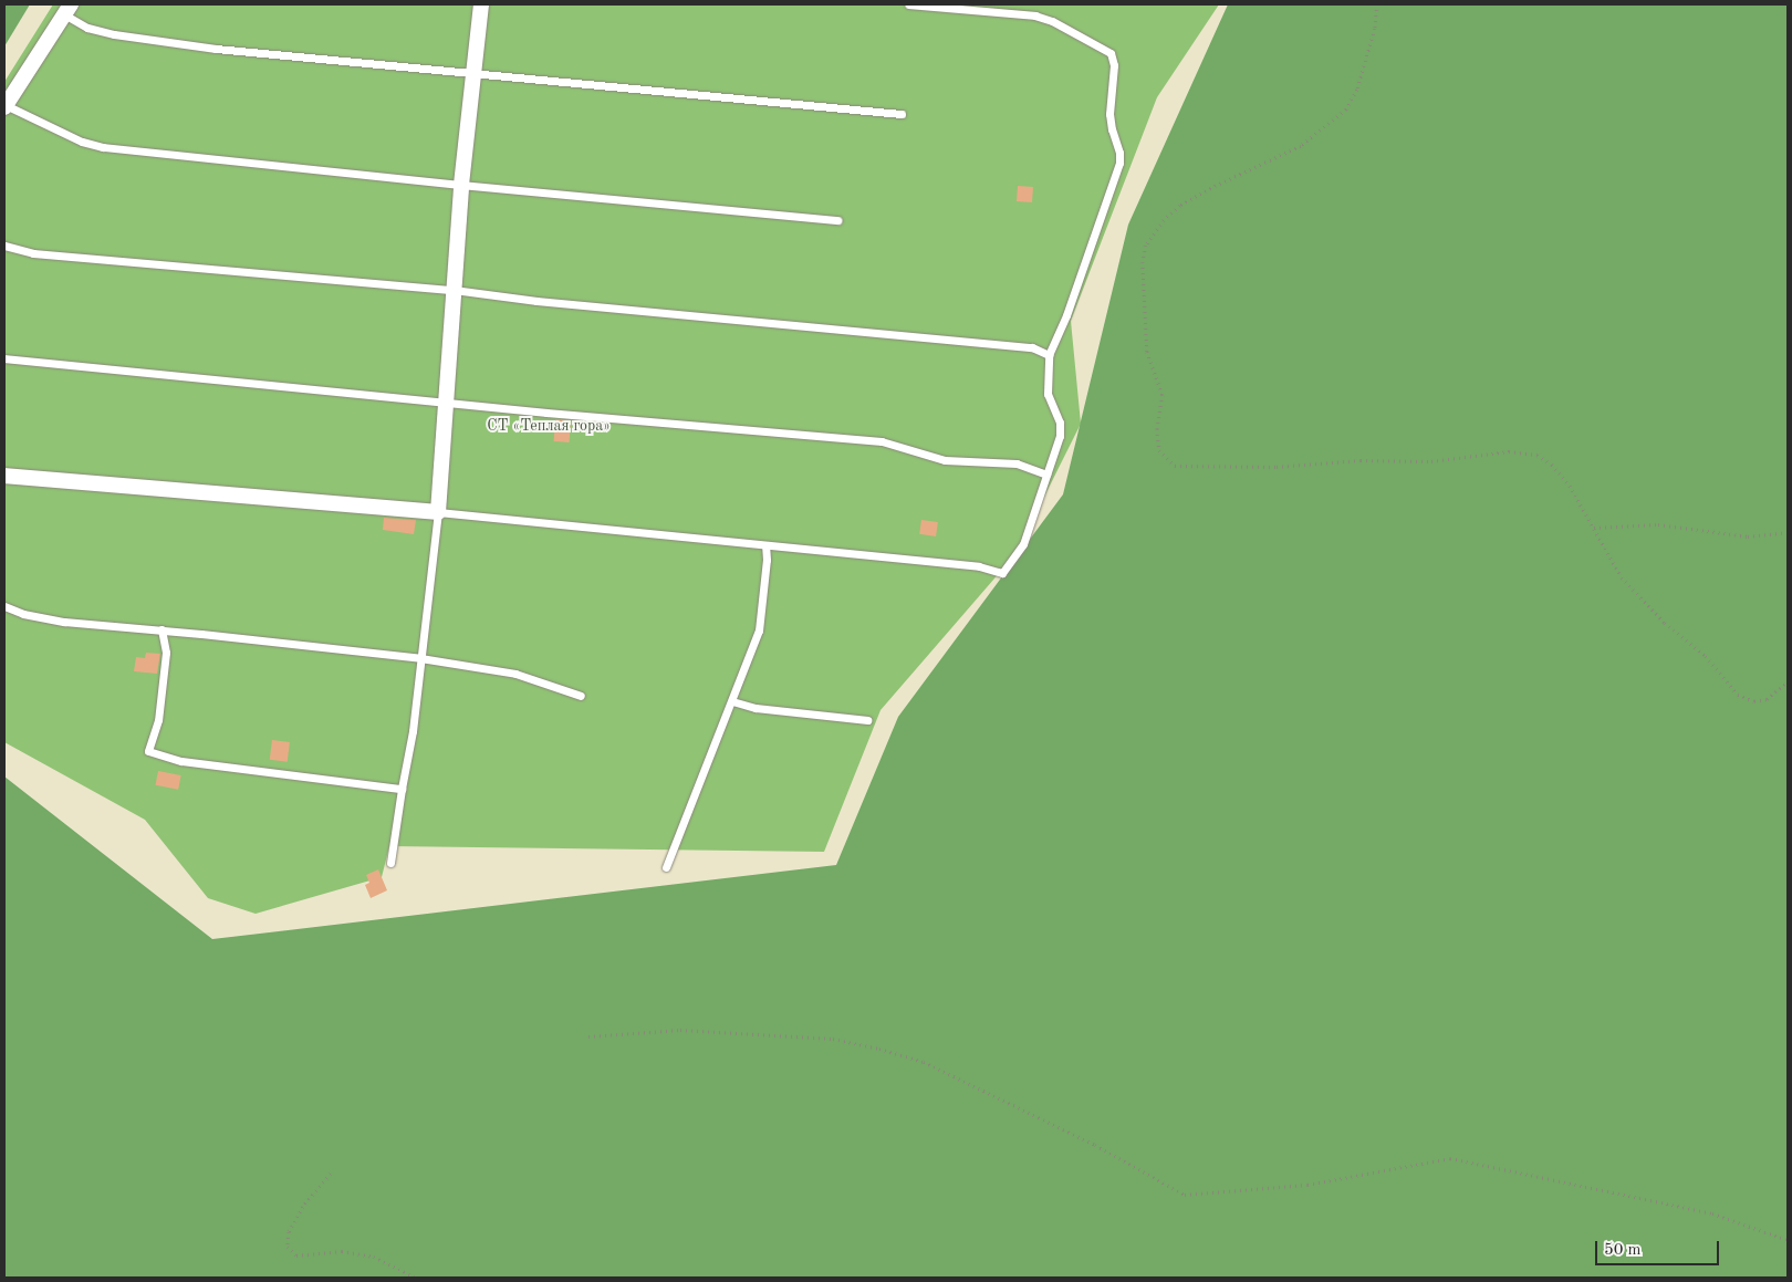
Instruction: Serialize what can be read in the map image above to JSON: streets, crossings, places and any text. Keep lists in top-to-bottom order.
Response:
{
  "parks": ["СТ «Теплая гора»"],
  "scale_bar": "50 m"
}
